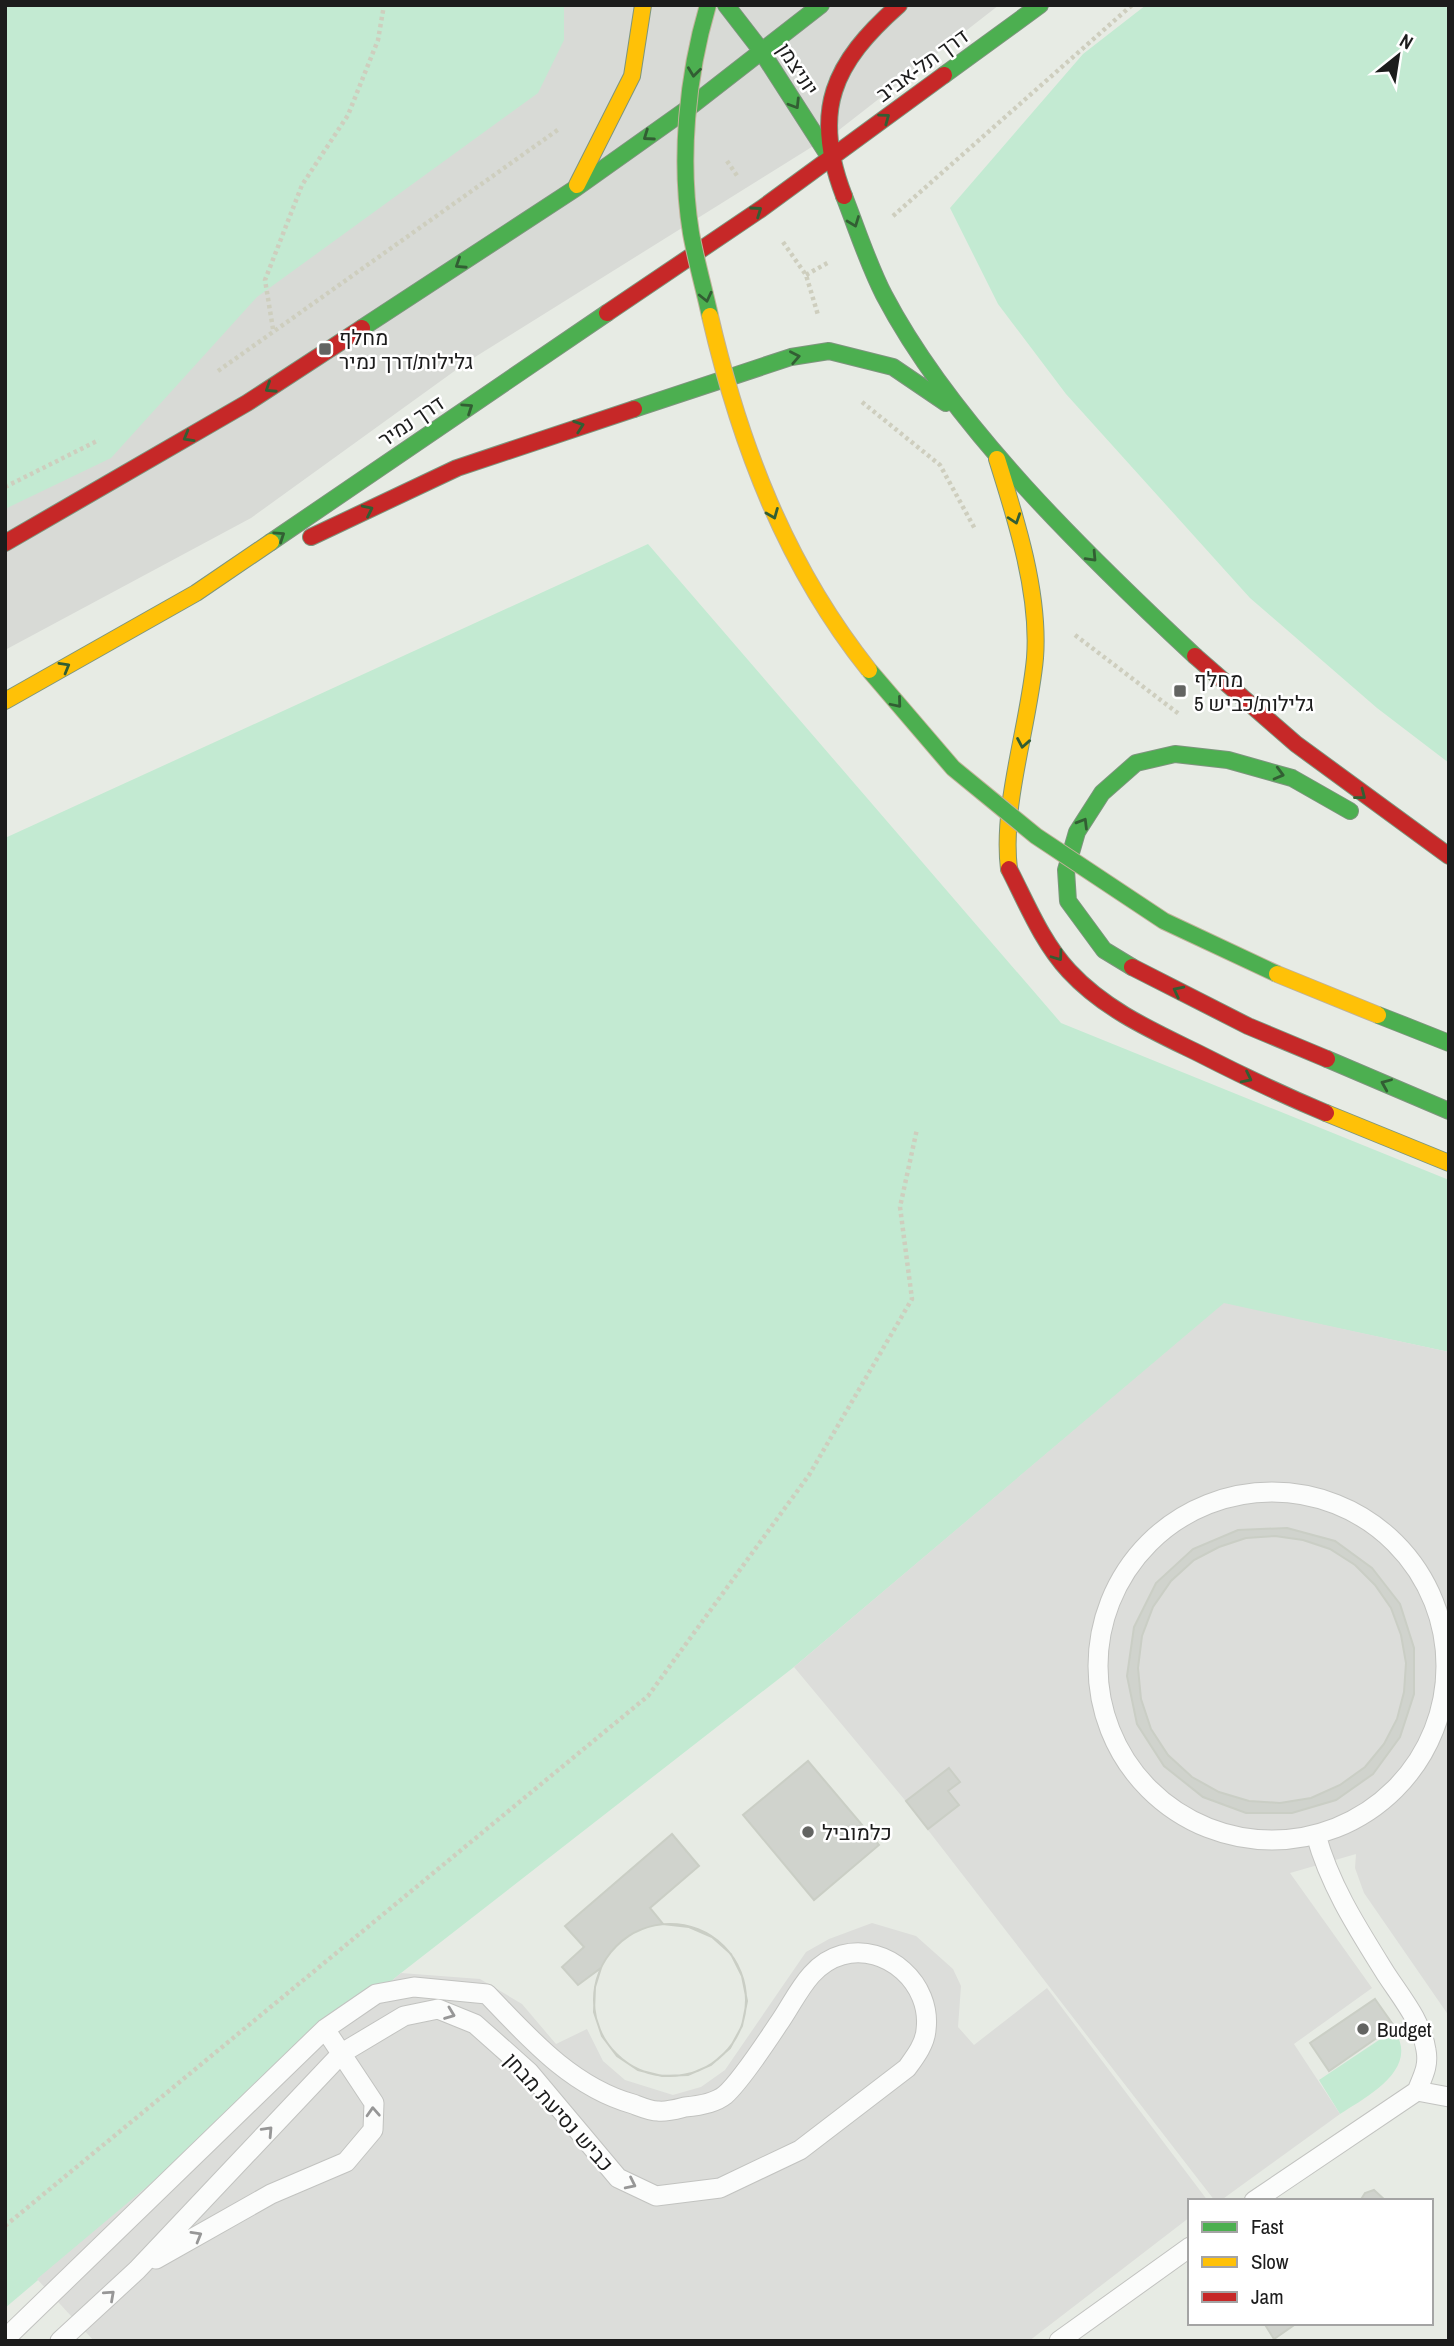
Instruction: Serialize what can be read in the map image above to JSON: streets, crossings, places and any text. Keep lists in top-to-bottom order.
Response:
{
  "streets": {
    "main road": ["דרך תל-אביב", "יוניצמן", "דרך נמיר"],
    "lane": ["כביש נסיעת מבחן"]
  },
  "crossings": [
    ["דרך תל-אביב", "יוניצמן"],
    ["דרך תל-אביב", "דרך נמיר"],
    ["יוניצמן", "דרך נמיר"]
  ],
  "places": {
    "transit": ["מחלף גלילות/דרך נמיר", "מחלף גלילות/כביש 5"],
    "other": ["כלמוביל", "Budget"]
  },
  "legend": ["Fast", "Slow", "Jam"],
  "north": "top right"
}
